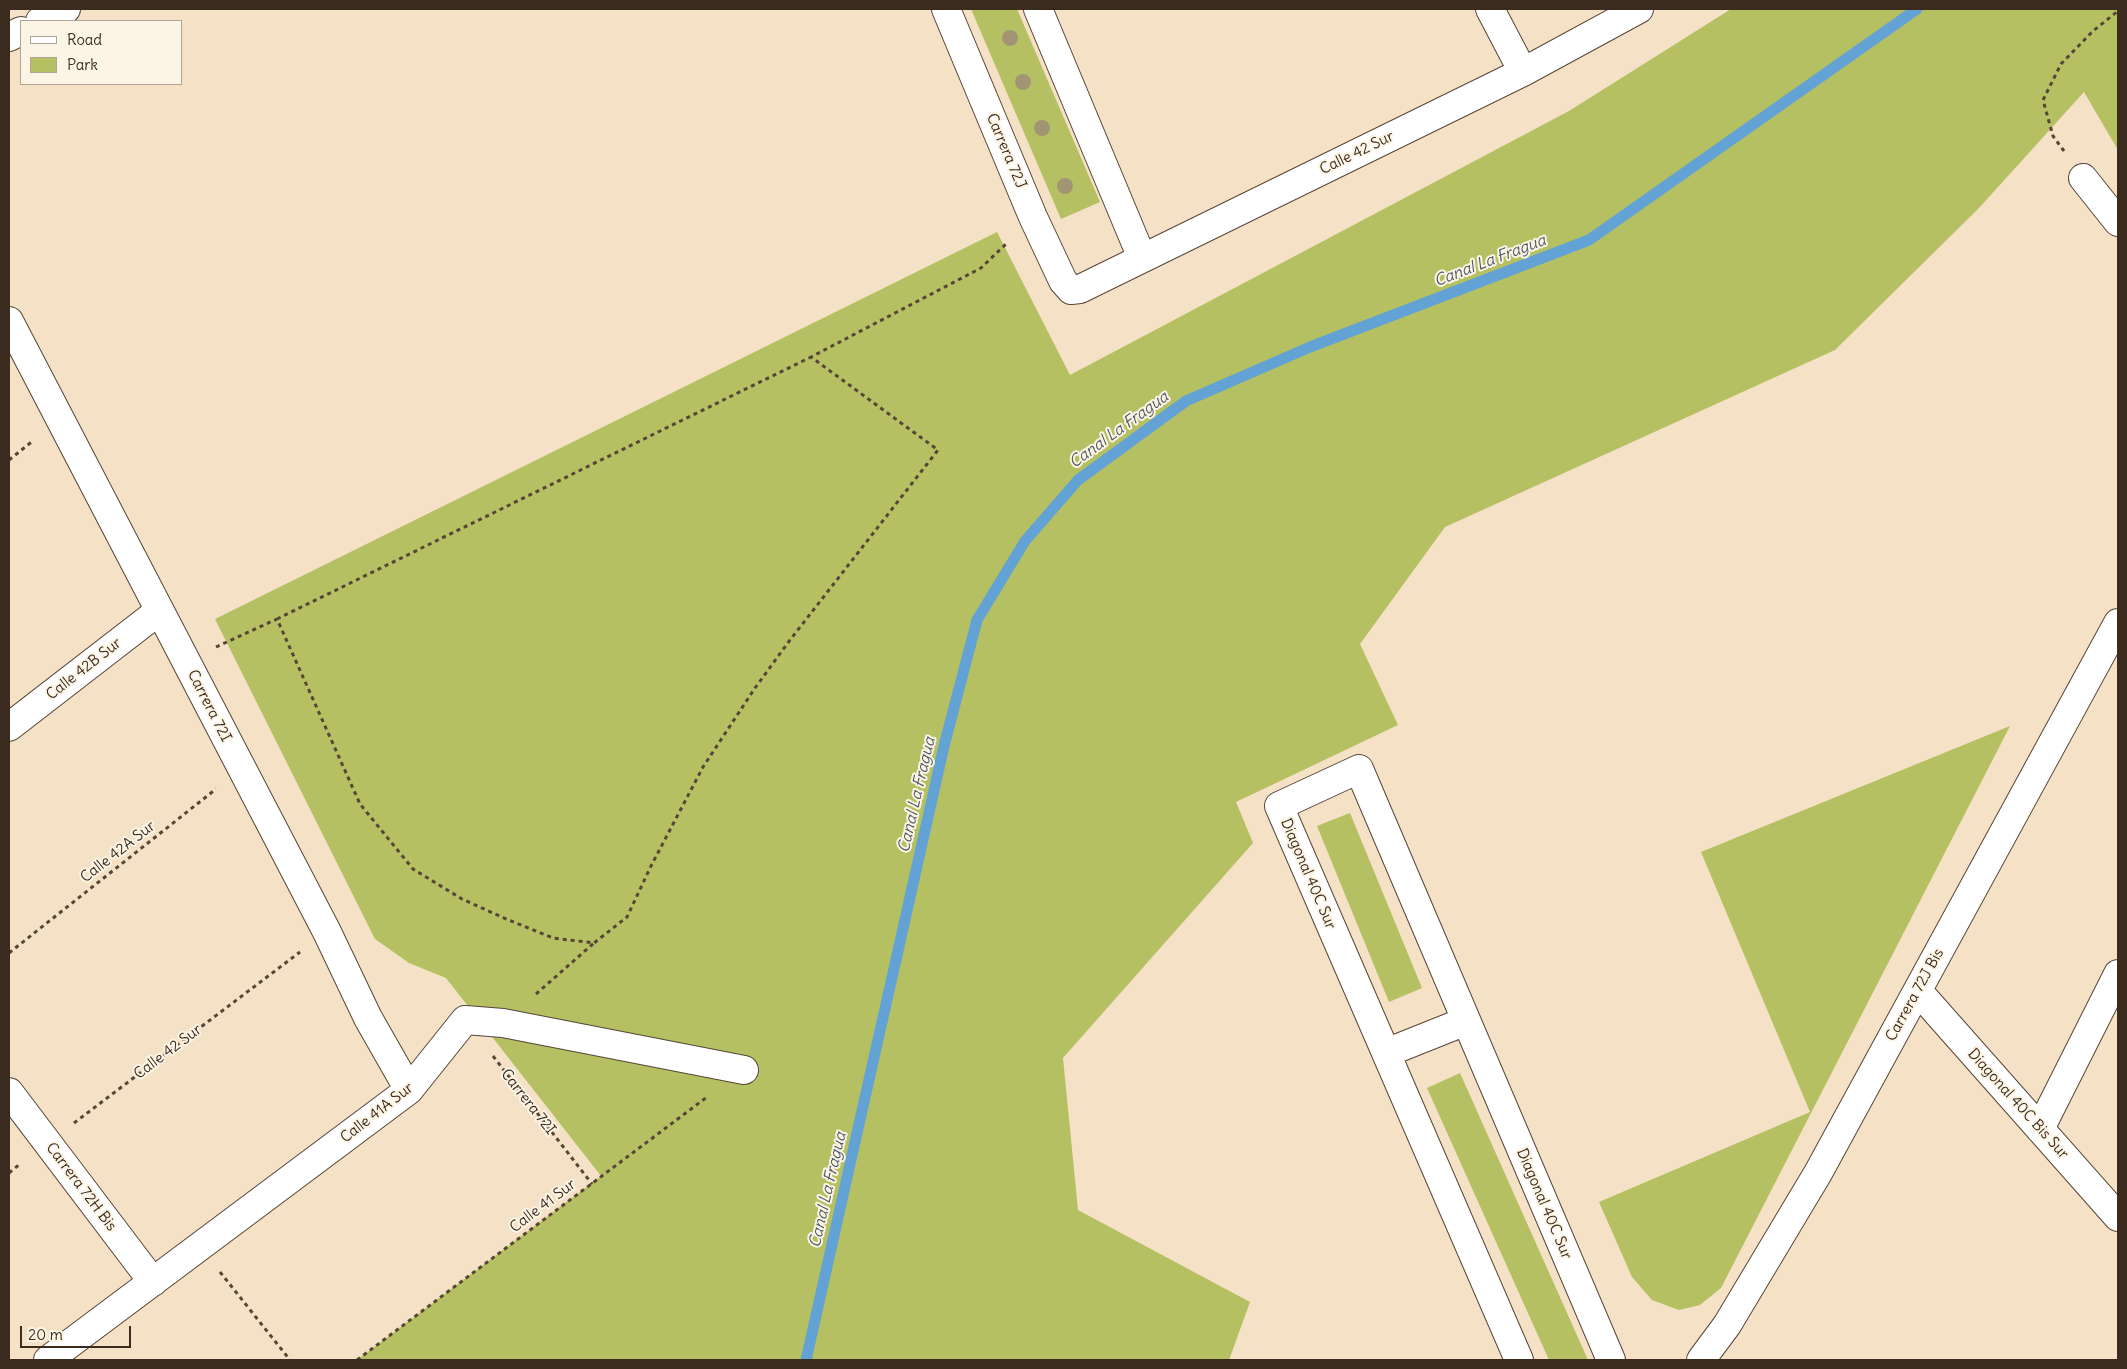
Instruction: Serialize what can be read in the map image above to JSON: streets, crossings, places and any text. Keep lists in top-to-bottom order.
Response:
{
  "streets": {
    "street": [
      "Carrera 72J",
      "Calle 42 Sur",
      "Calle 42B Sur",
      "Carrera 72I",
      "Diagonal 40C Sur",
      "Carrera 72J Bis",
      "Diagonal 40C Bis Sur",
      "Calle 41A Sur",
      "Carrera 72H Bis"
    ],
    "path": ["Calle 42A Sur", "Calle 41 Sur"]
  },
  "crossings": [
    ["Carrera 72J", "Calle 42 Sur"],
    ["Calle 42 Sur", "Carrera 72I"],
    ["Calle 42 Sur", "Carrera 72H Bis"],
    ["Calle 42B Sur", "Carrera 72I"],
    ["Carrera 72I", "Calle 42A Sur"],
    ["Carrera 72I", "Calle 41A Sur"],
    ["Carrera 72I", "Calle 41 Sur"],
    ["Carrera 72J Bis", "Diagonal 40C Bis Sur"],
    ["Calle 41A Sur", "Carrera 72H Bis"]
  ],
  "water": ["Canal La Fragua"],
  "legend": ["Road", "Park"],
  "scale_bar": "20 m"
}
